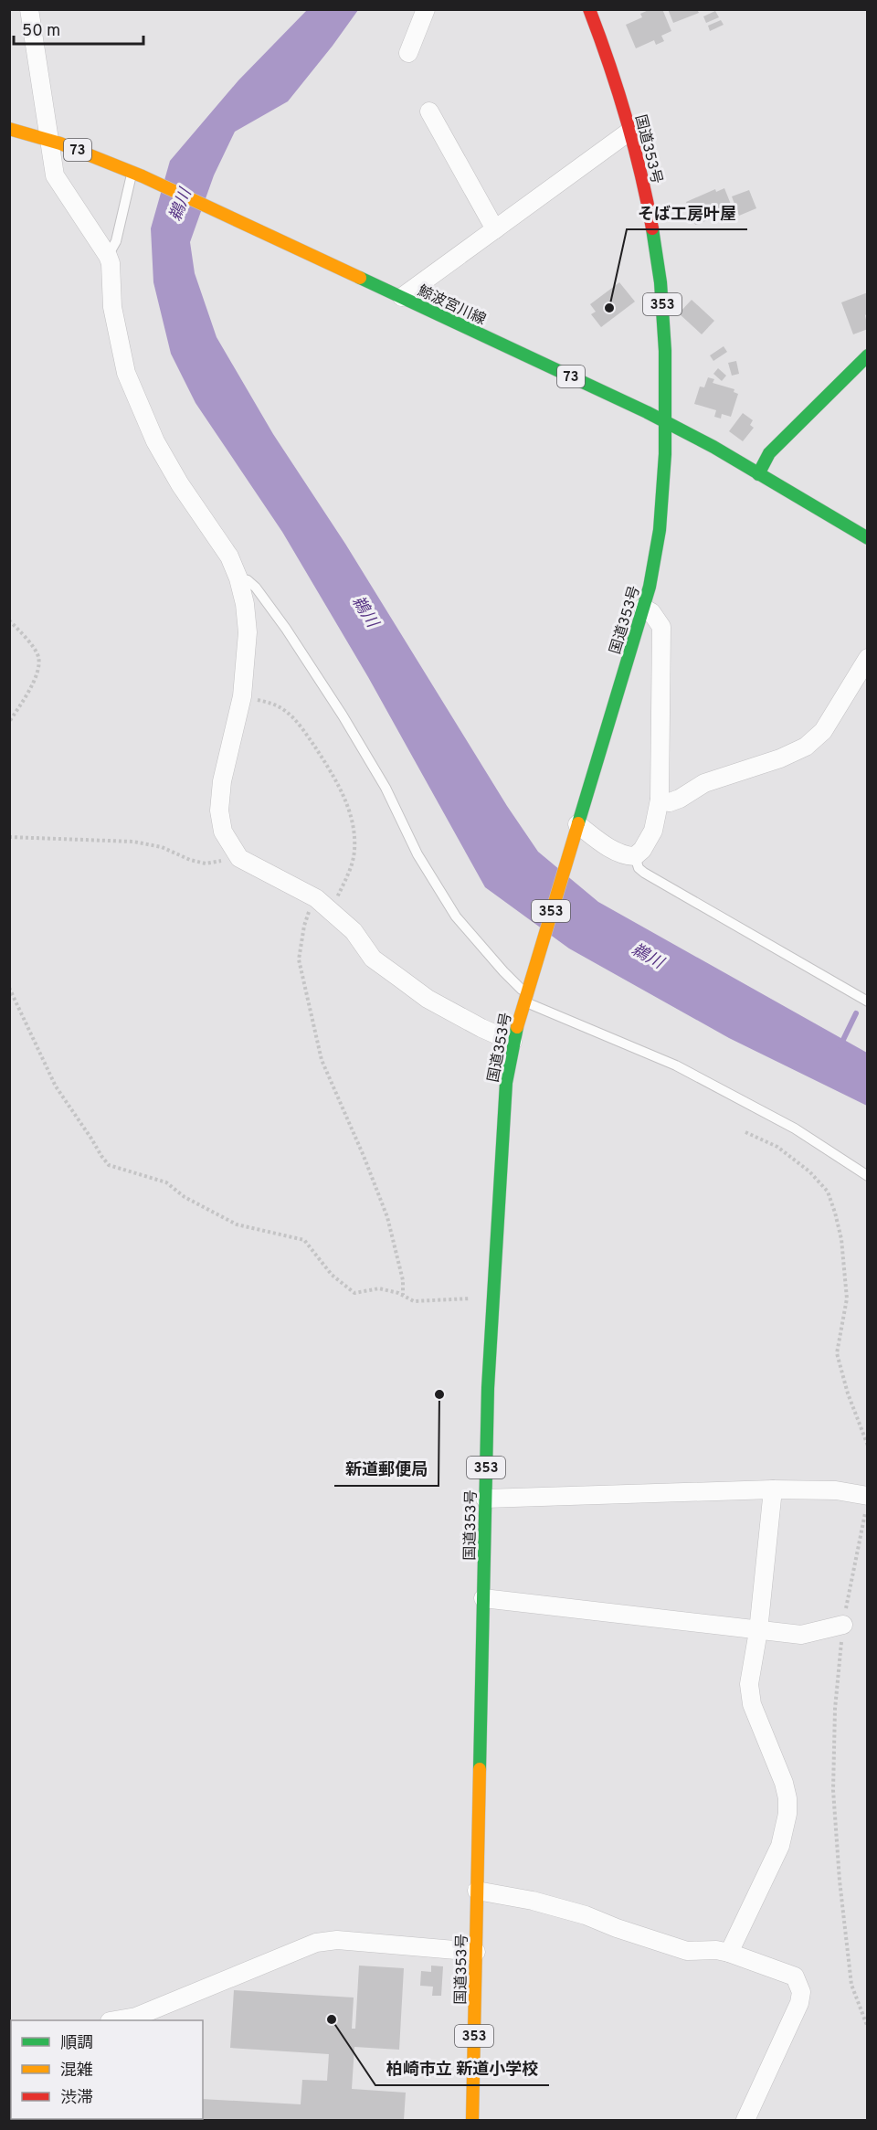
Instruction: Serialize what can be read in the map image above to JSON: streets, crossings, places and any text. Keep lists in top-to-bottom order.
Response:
{
  "streets": {
    "main road": [
      "国道353号",
      "73",
      "鯨波宮川線",
      "353"
    ]
  },
  "crossings": [
    ["国道353号", "鯨波宮川線"]
  ],
  "water": ["鵜川"],
  "places": ["そば工房叶屋", "新道郵便局", "柏崎市立 新道小学校"],
  "legend": ["順調", "混雑", "渋滞"],
  "scale_bar": "50 m"
}
